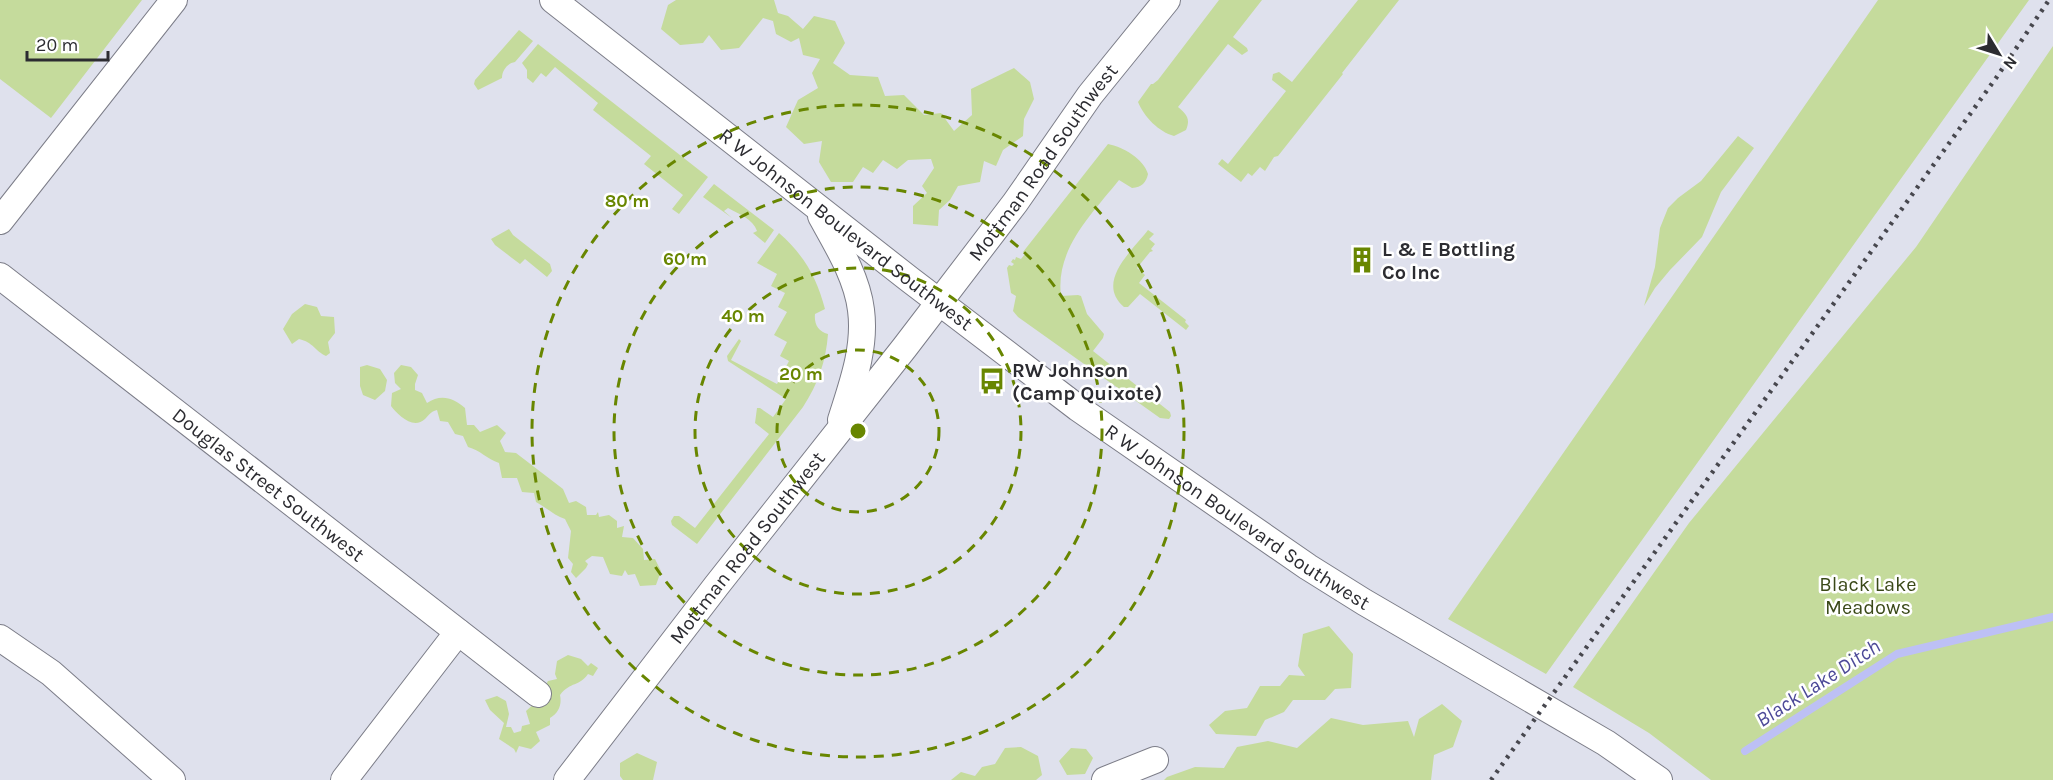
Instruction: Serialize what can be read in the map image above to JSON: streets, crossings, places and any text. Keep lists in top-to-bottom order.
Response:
{
  "streets": {
    "street": ["Mottman Road Southwest", "R W Johnson Boulevard Southwest", "Douglas Street Southwest"]
  },
  "crossings": [
    ["Mottman Road Southwest", "R W Johnson Boulevard Southwest"]
  ],
  "water": ["Black Lake Ditch"],
  "parks": ["Black Lake Meadows"],
  "places": {
    "building": ["L & E Bottling Co Inc"],
    "bus stop": ["RW Johnson (Camp Quixote)"]
  },
  "scale_bar": "20 m",
  "north": "bottom right",
  "rings": [
    "80 m",
    "60 m",
    "40 m",
    "20 m"
  ]
}
